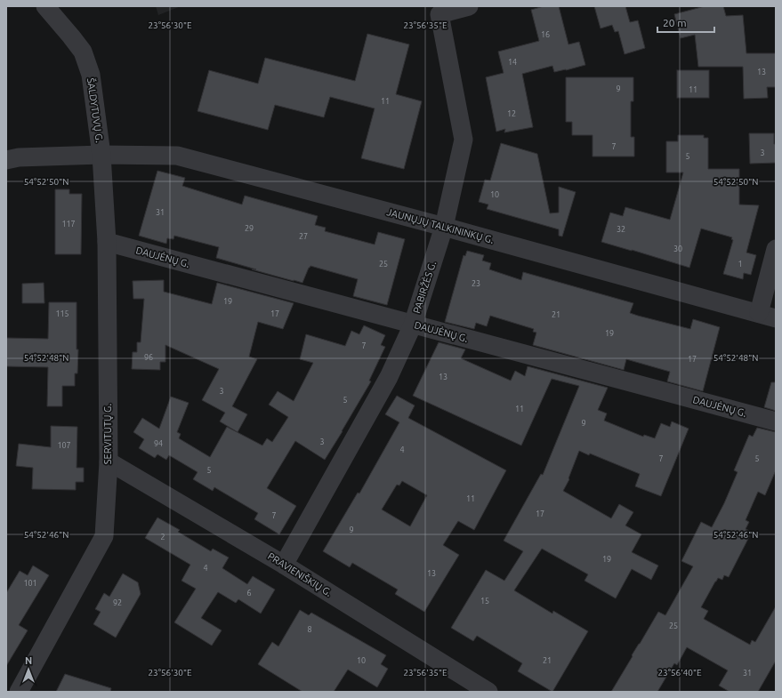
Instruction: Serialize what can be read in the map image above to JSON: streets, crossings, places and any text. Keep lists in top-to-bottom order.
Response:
{
  "streets": {
    "street": [
      "ŠALDYTUVŲ G.",
      "JAUNŲJŲ TALKININKŲ G.",
      "DAUJĖNŲ G.",
      "PABIRŽĖS G.",
      "SERVITUTŲ G.",
      "PRAVIENIŠKIŲ G."
    ]
  },
  "crossings": [
    ["ŠALDYTUVŲ G.", "JAUNŲJŲ TALKININKŲ G."],
    ["ŠALDYTUVŲ G.", "SERVITUTŲ G."],
    ["JAUNŲJŲ TALKININKŲ G.", "PABIRŽĖS G."],
    ["JAUNŲJŲ TALKININKŲ G.", "SERVITUTŲ G."],
    ["DAUJĖNŲ G.", "PABIRŽĖS G."],
    ["DAUJĖNŲ G.", "SERVITUTŲ G."],
    ["PABIRŽĖS G.", "PRAVIENIŠKIŲ G."],
    ["SERVITUTŲ G.", "PRAVIENIŠKIŲ G."]
  ],
  "house_numbers": [
    "16",
    "14",
    "13",
    "9",
    "11",
    "11",
    "12",
    "7",
    "3",
    "5",
    "10",
    "31",
    "117",
    "29",
    "32",
    "27",
    "30",
    "25",
    "1",
    "23",
    "19",
    "115",
    "17",
    "21",
    "19",
    "7",
    "96",
    "17",
    "13",
    "3",
    "5",
    "11",
    "9",
    "3",
    "94",
    "107",
    "4",
    "7",
    "5",
    "5",
    "11",
    "17",
    "7",
    "9",
    "2",
    "19",
    "4",
    "13",
    "101",
    "6",
    "15",
    "92",
    "25",
    "8",
    "10",
    "21",
    "31"
  ],
  "scale_bar": "20 m",
  "north": "top",
  "coordinates": [
    "23°56'30\"E",
    "23°56'35\"E",
    "54°52'50\"N",
    "54°52'48\"N",
    "54°52'46\"N",
    "23°56'40\"E"
  ]
}
